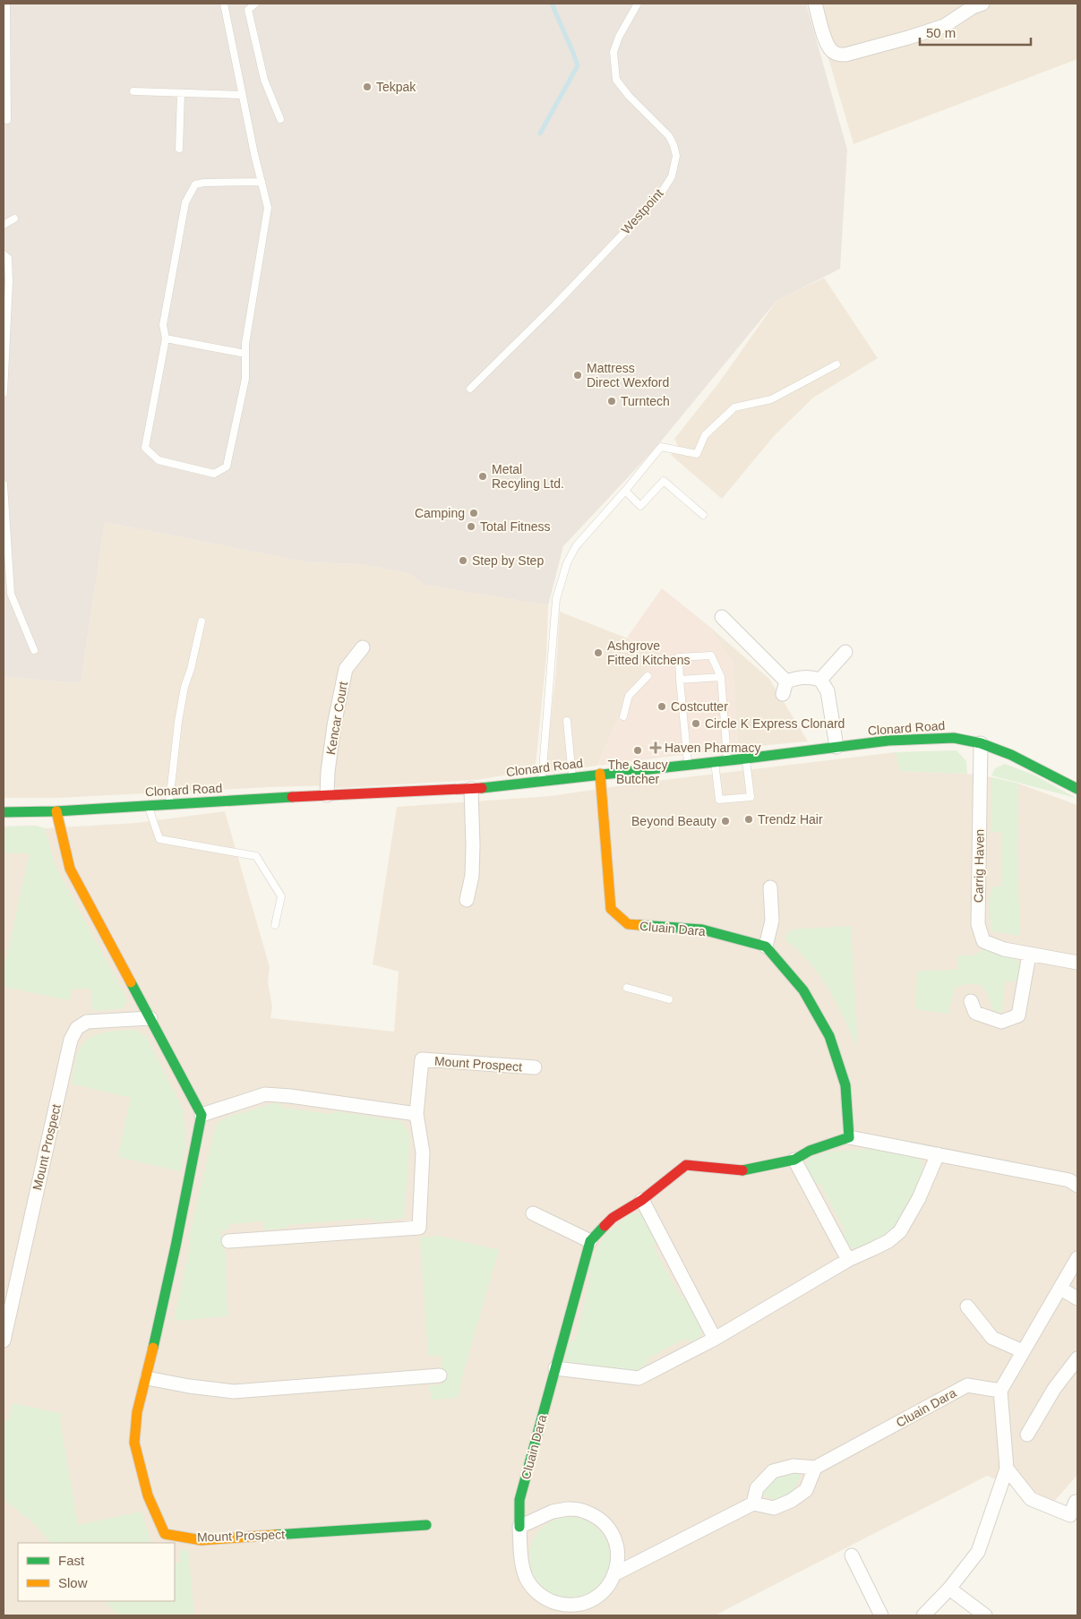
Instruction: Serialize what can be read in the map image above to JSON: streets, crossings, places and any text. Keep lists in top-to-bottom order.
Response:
{
  "streets": {
    "street": [
      "Kencar Court",
      "Clonard Road",
      "Carrig Haven",
      "Cluain Dara",
      "Mount Prospect"
    ],
    "lane": ["Westpoint"]
  },
  "crossings": [
    ["Kencar Court", "Clonard Road"],
    ["Clonard Road", "Carrig Haven"],
    ["Clonard Road", "Cluain Dara"]
  ],
  "places": {
    "other": [
      "Tekpak",
      "Mattress Direct Wexford",
      "Turntech",
      "Metal Recyling Ltd.",
      "Camping",
      "Total Fitness",
      "Step by Step",
      "Ashgrove Fitted Kitchens",
      "Costcutter",
      "Circle K Express Clonard",
      "The Saucy Butcher",
      "Trendz Hair",
      "Beyond Beauty"
    ],
    "health": ["Haven Pharmacy"]
  },
  "legend": ["Fast", "Slow"],
  "scale_bar": "50 m"
}
